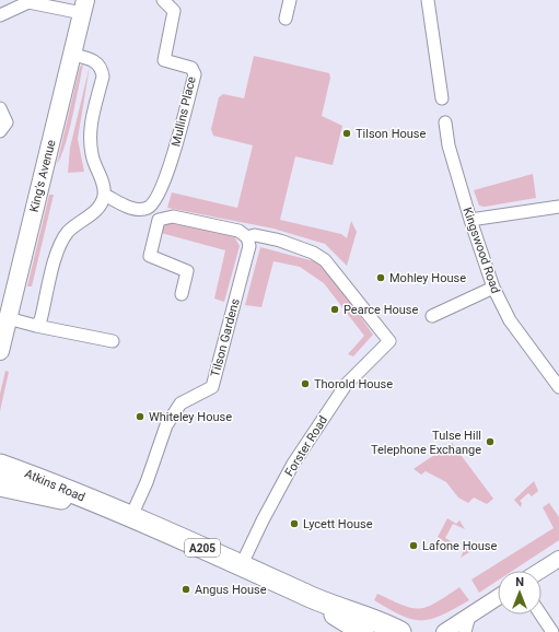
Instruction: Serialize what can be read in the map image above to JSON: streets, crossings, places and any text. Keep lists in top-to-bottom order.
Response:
{
  "streets": {
    "highway": ["Atkins Road", "A205"],
    "main road": ["King's Avenue"],
    "street": [
      "Mullins Place",
      "Kingswood Road",
      "Tilson Gardens",
      "Forster Road"
    ]
  },
  "crossings": [
    ["Tilson Gardens", "Forster Road"],
    ["Tilson Gardens", "Atkins Road"],
    ["Forster Road", "Atkins Road"]
  ],
  "places": [
    "Tilson House",
    "Mohley House",
    "Pearce House",
    "Thorold House",
    "Whiteley House",
    "Tulse Hill Telephone Exchange",
    "Lycett House",
    "Lafone House",
    "Angus House"
  ],
  "north": "top"
}
